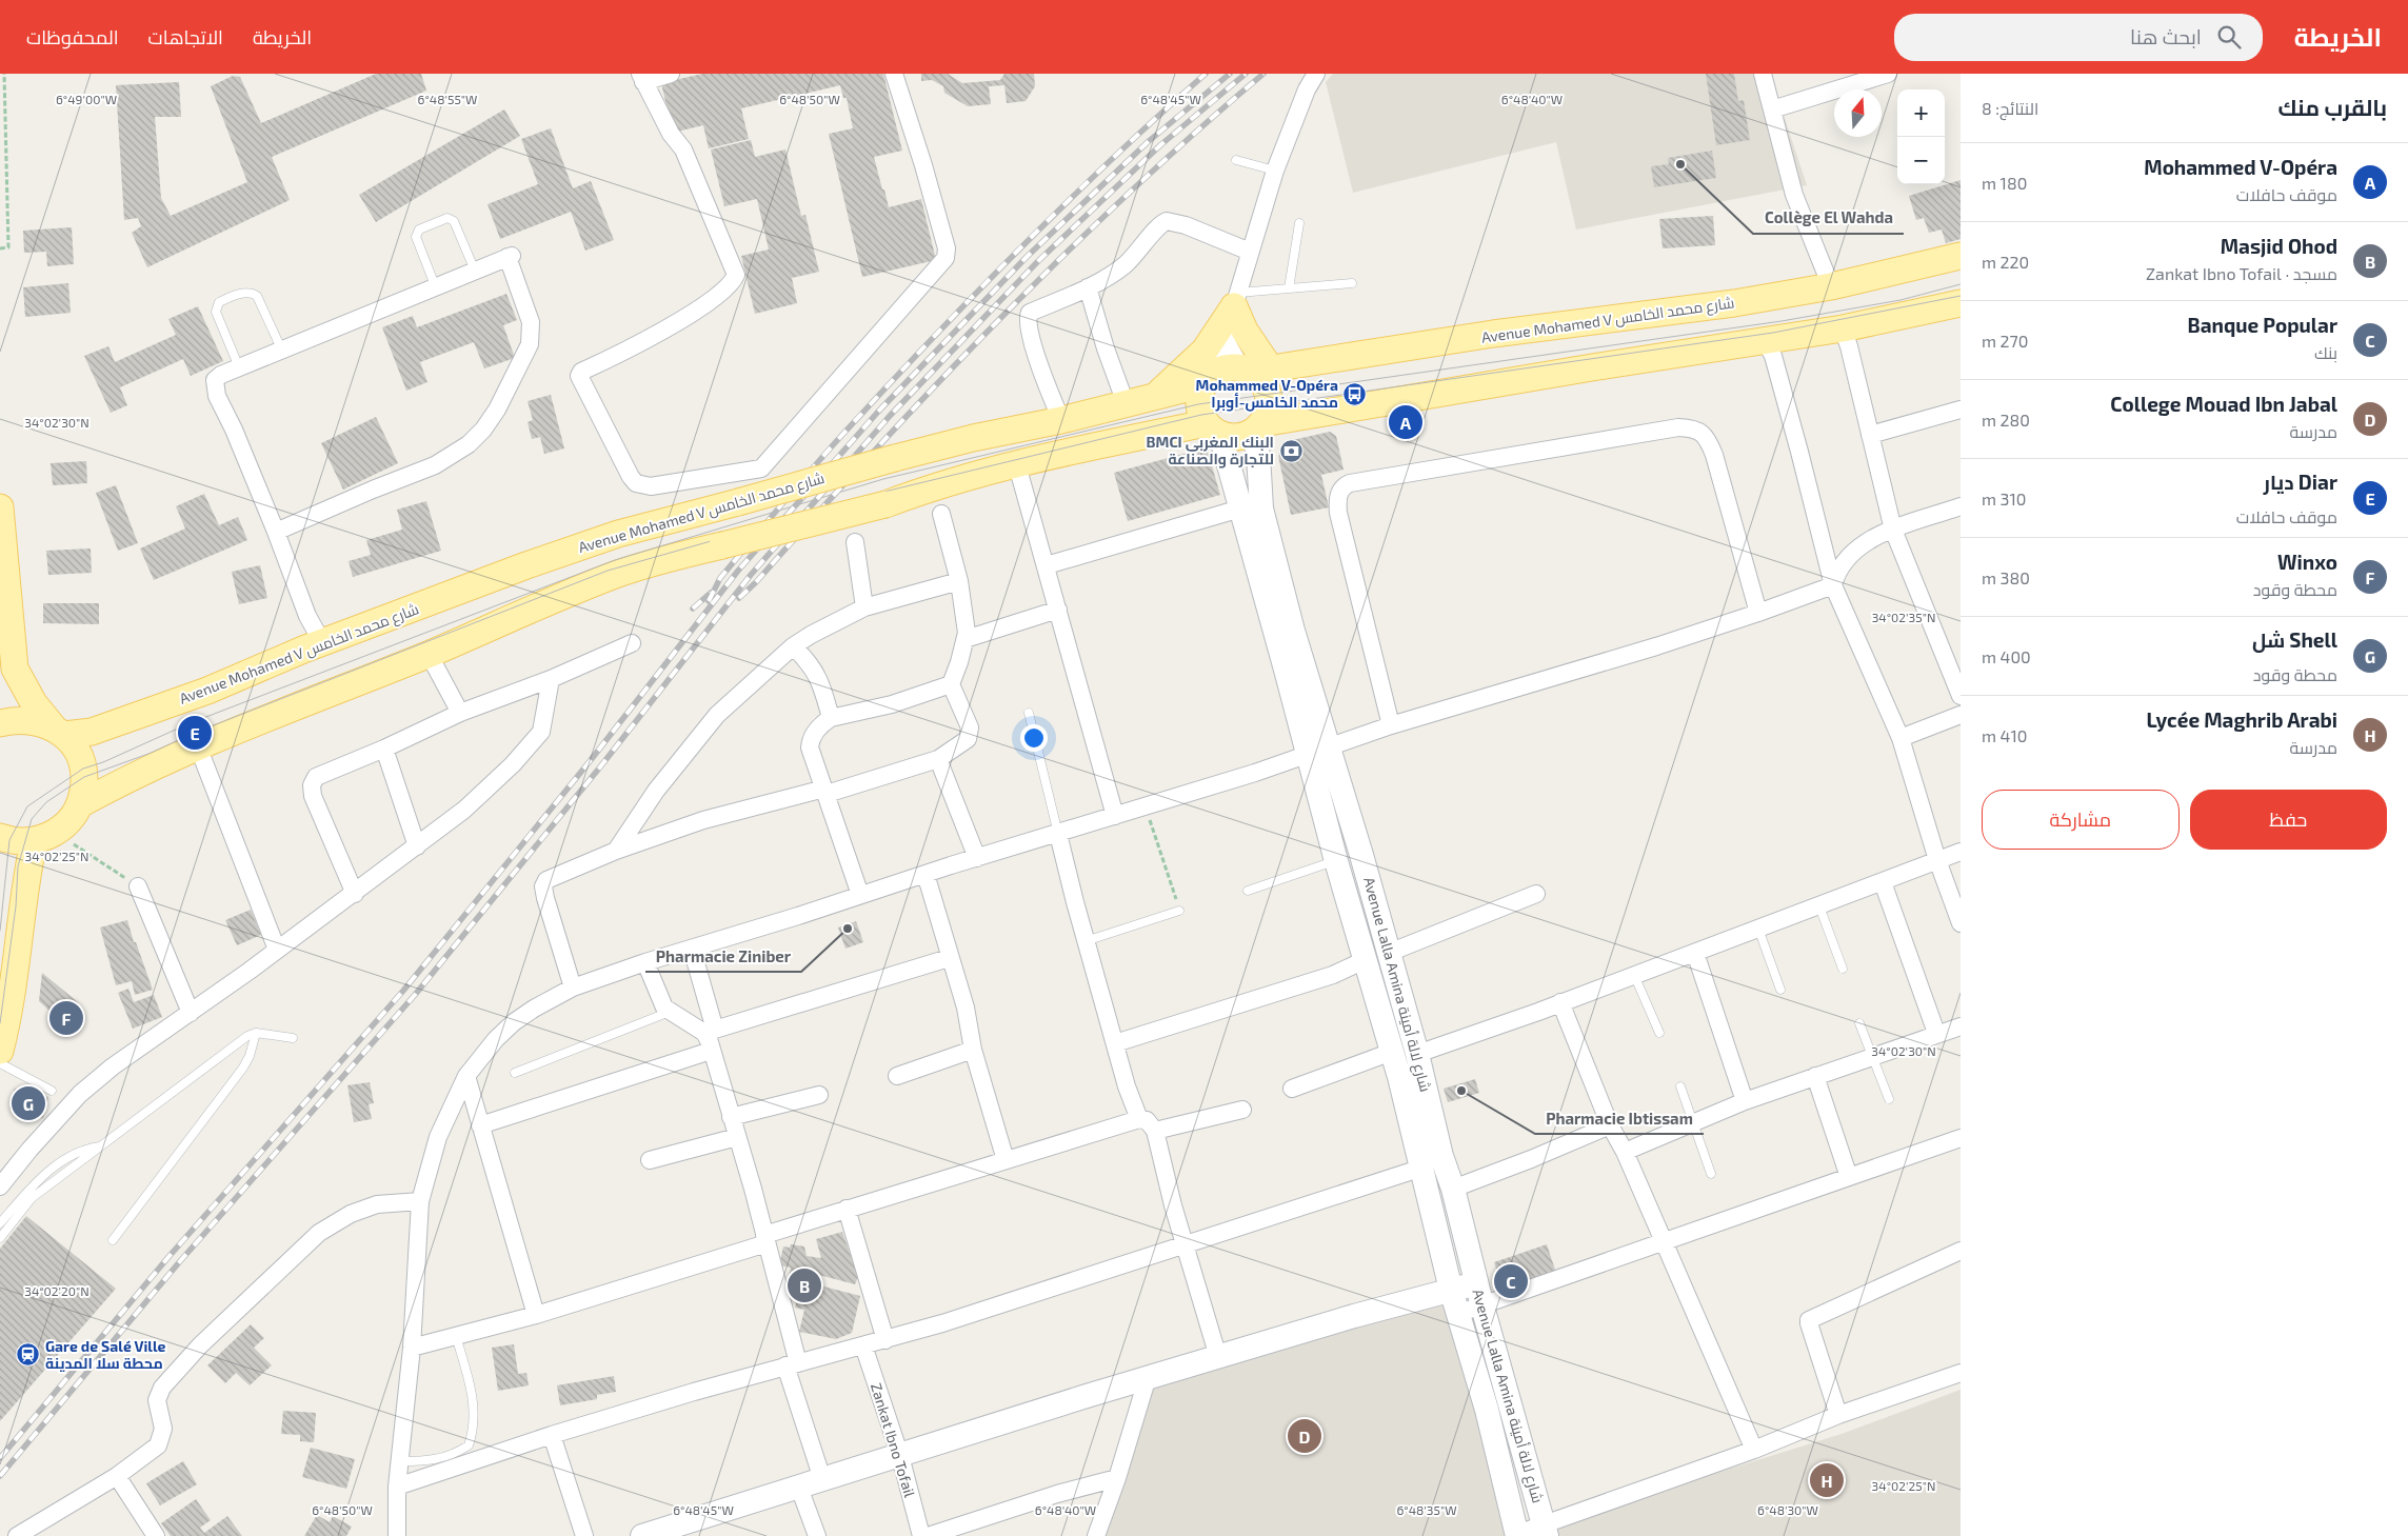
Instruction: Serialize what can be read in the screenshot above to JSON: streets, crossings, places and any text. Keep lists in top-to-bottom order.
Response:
{
  "streets": {
    "main road": ["Avenue Mohamed V شارع محمد الخامس"],
    "street": ["Avenue Lalla Amina شارع لالة أمينة", "Zankat Ibno Tofail"]
  },
  "crossings": [
    ["Avenue Mohamed V شارع محمد الخامس", "Avenue Lalla Amina شارع لالة أمينة"]
  ],
  "places": {
    "other": ["Collège El Wahda", "Pharmacie Ziniber", "Pharmacie Ibtissam"],
    "bus stop": ["Mohammed V-Opéra محمد الخامس-أوبرا"],
    "bank": ["BMCI البنك المغربي للتجارة والصناعة"],
    "station": ["Gare de Salé Ville محطة سلا المدينة"]
  },
  "north": "top",
  "page": {
    "header": "الخريطة",
    "search": "ابحث هنا",
    "nav": ["الخريطة", "الاتجاهات", "المحفوظات"],
    "heading": ["بالقرب منك", "النتائج: 8"],
    "map_buttons": ["+", "−"],
    "list": [
      {
        "mark": "A",
        "name": "Mohammed V-Opéra",
        "note": "موقف حافلات",
        "value": "180 m"
      },
      {
        "mark": "B",
        "name": "Masjid Ohod",
        "note": "مسجد · Zankat Ibno Tofail",
        "value": "220 m"
      },
      {
        "mark": "C",
        "name": "Banque Popular",
        "note": "بنك",
        "value": "270 m"
      },
      {
        "mark": "D",
        "name": "College Mouad Ibn Jabal",
        "note": "مدرسة",
        "value": "280 m"
      },
      {
        "mark": "E",
        "name": "Diar ديار",
        "note": "موقف حافلات",
        "value": "310 m"
      },
      {
        "mark": "F",
        "name": "Winxo",
        "note": "محطة وقود",
        "value": "380 m"
      },
      {
        "mark": "G",
        "name": "Shell شل",
        "note": "محطة وقود",
        "value": "400 m"
      },
      {
        "mark": "H",
        "name": "Lycée Maghrib Arabi",
        "note": "مدرسة",
        "value": "410 m"
      }
    ],
    "pins": [
      "A",
      "E",
      "F",
      "G",
      "C",
      "B",
      "D",
      "H"
    ],
    "buttons": ["حفظ", "مشاركة"]
  },
  "coordinates": [
    "6°49'00\"W",
    "6°48'55\"W",
    "6°48'50\"W",
    "6°48'45\"W",
    "6°48'40\"W",
    "34°02'30\"N",
    "34°02'35\"N",
    "34°02'25\"N",
    "34°02'20\"N",
    "6°48'35\"W",
    "6°48'30\"W"
  ]
}
